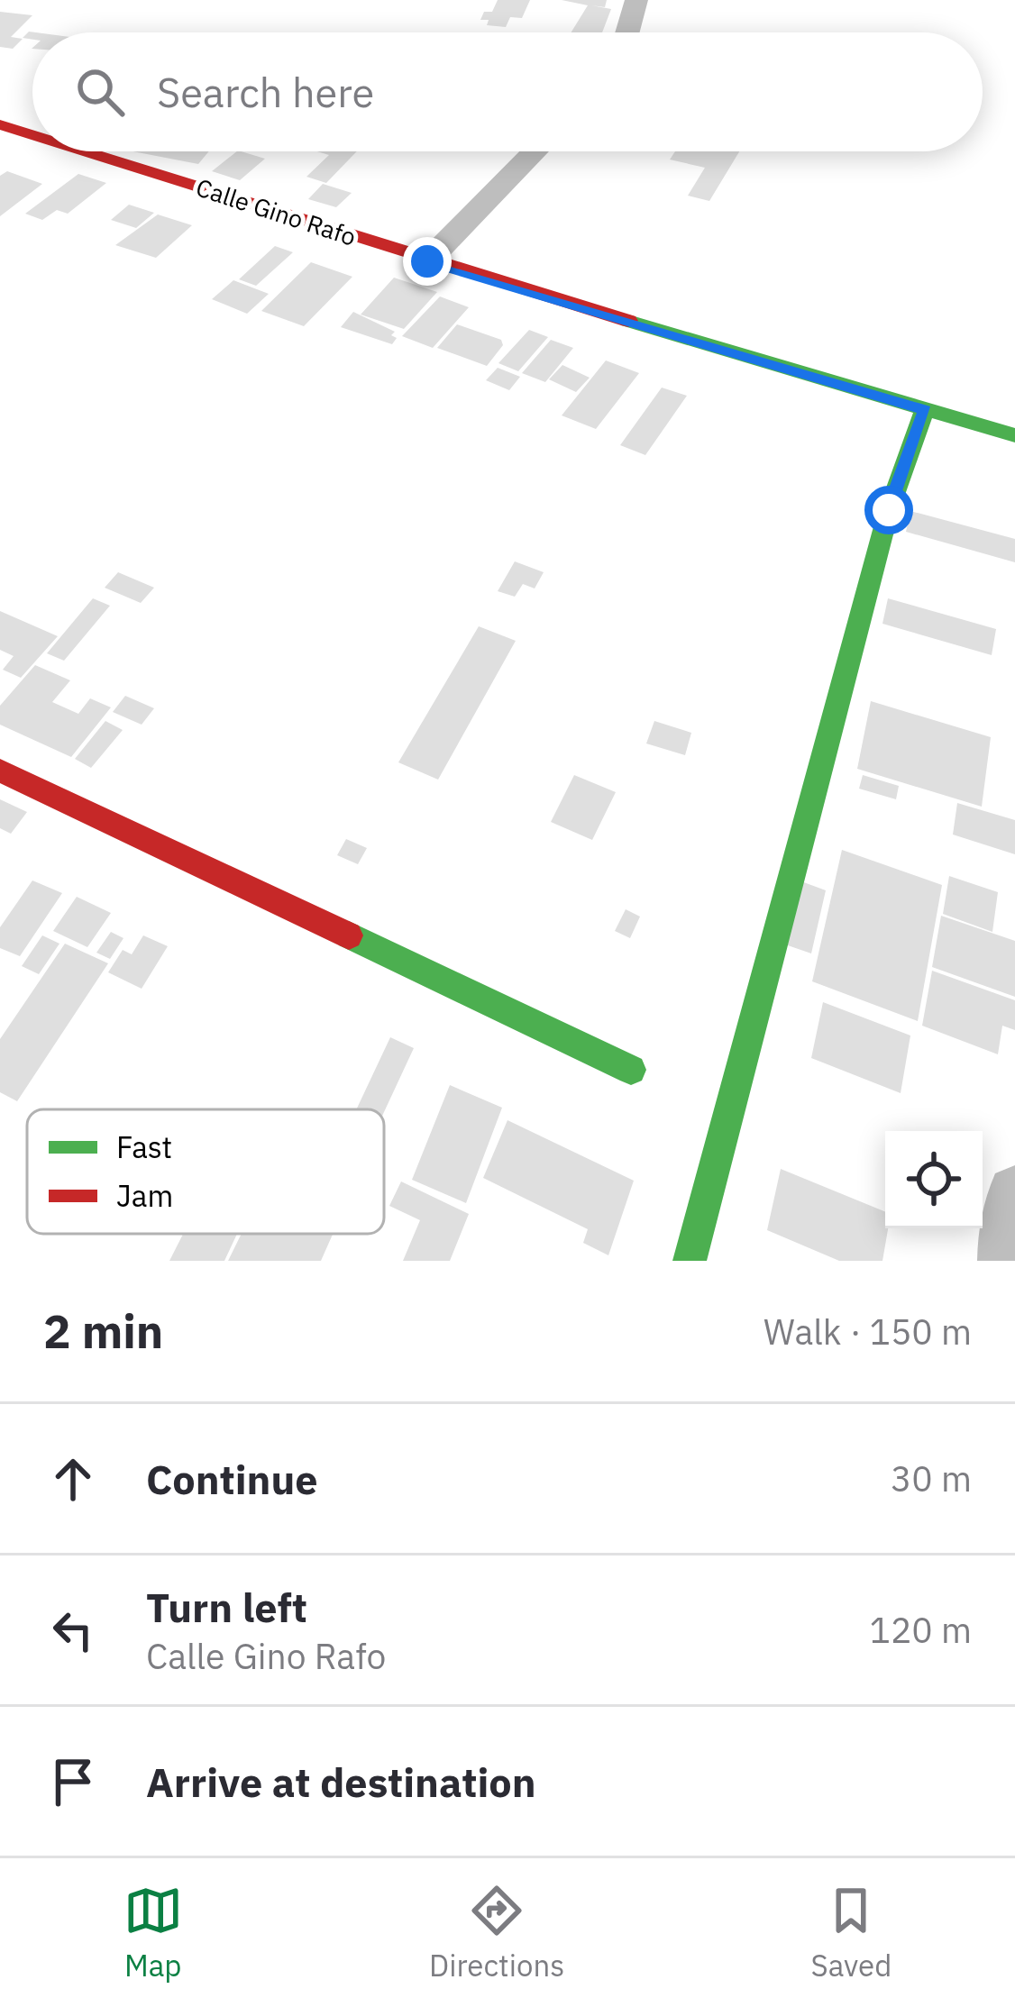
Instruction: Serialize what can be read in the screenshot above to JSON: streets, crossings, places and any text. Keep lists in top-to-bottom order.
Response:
{
  "streets": {
    "street": ["Calle Gino Rafo"]
  },
  "legend": ["Fast", "Jam"],
  "page": {
    "search": "Search here",
    "heading": ["2 min", "Walk · 150 m"],
    "list": [
      ["Continue", "30 m"],
      ["Turn left", "Calle Gino Rafo", "120 m"],
      "Arrive at destination"
    ],
    "nav": ["Map", "Directions", "Saved"]
  }
}
